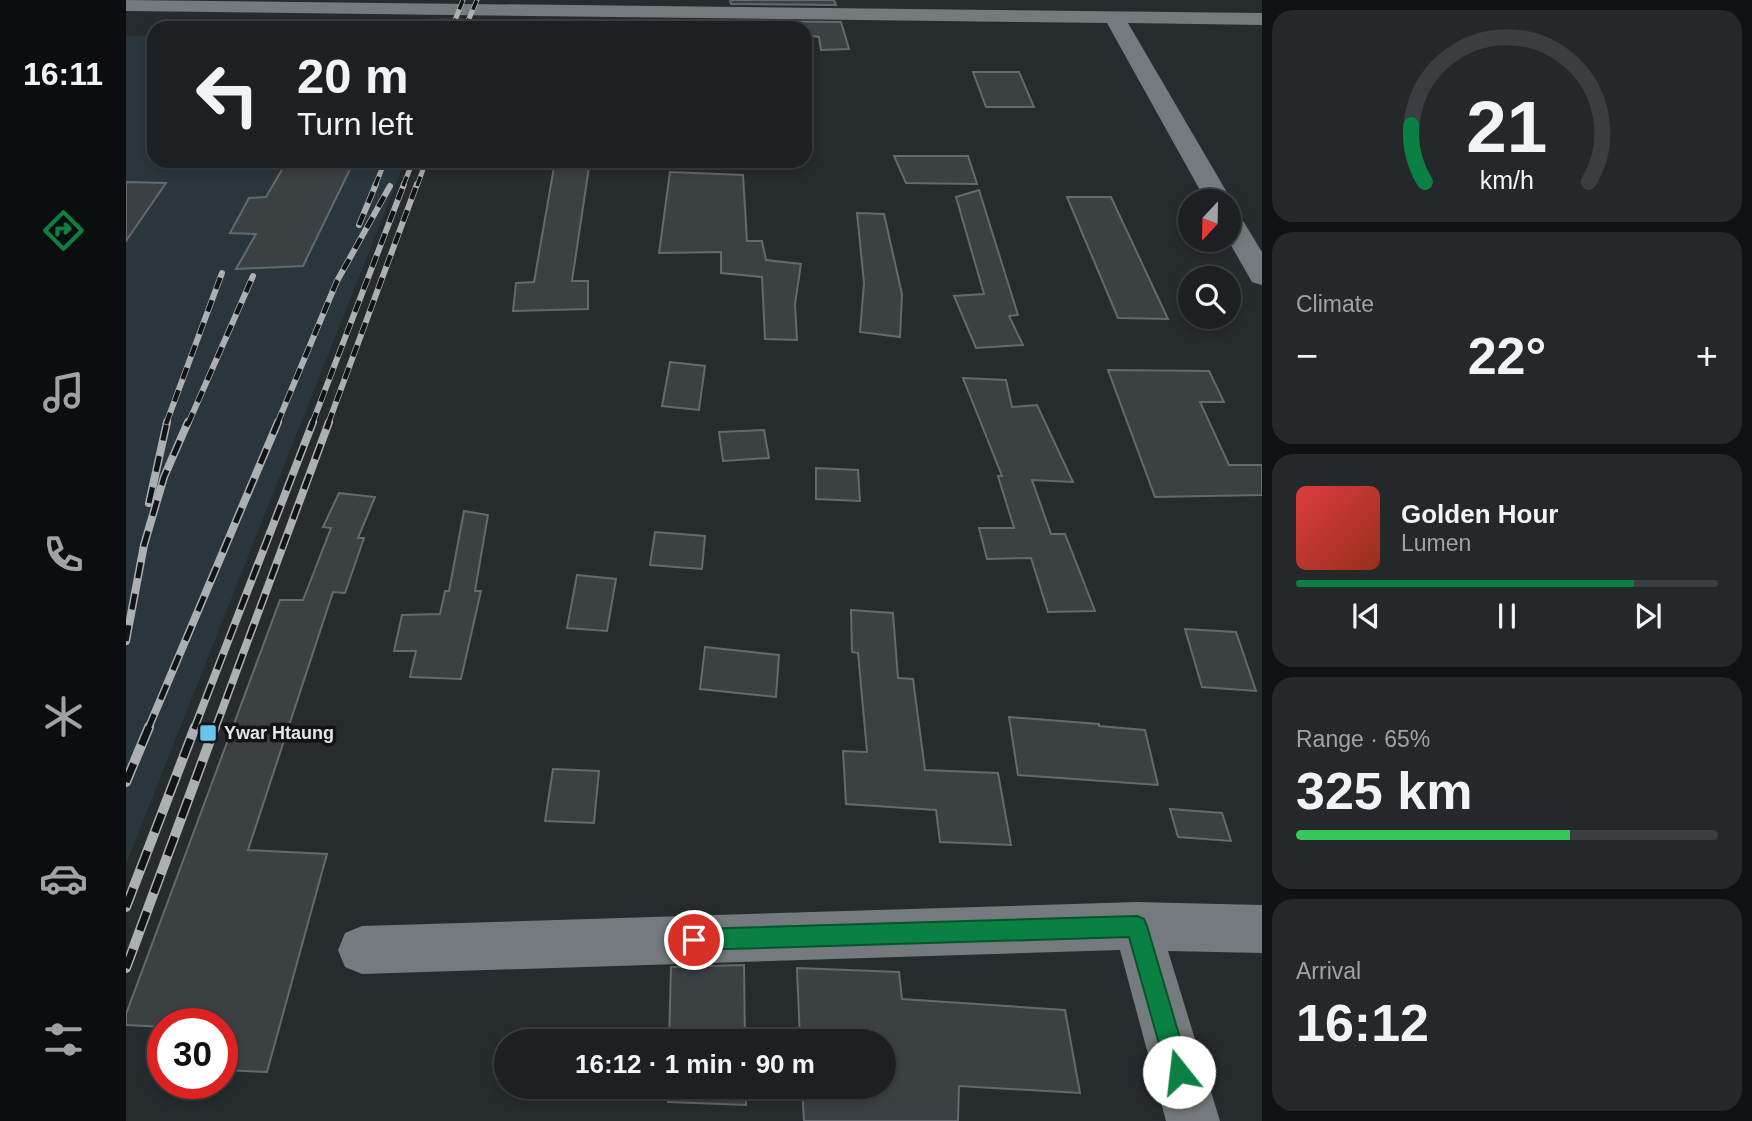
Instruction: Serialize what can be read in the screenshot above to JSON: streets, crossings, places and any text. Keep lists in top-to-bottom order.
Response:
{
  "places": {
    "transit": ["Ywar Htaung"]
  },
  "north": "bottom",
  "page": {
    "tabs": "16:11",
    "turn": ["20 m", "Turn left"],
    "tile": [
      "Climate",
      ["Range · 65%", "325 km"],
      ["Arrival", "16:12"]
    ],
    "heat": ["−", "22°", "+"],
    "song": ["Golden Hour", "Lumen"],
    "limit": "30",
    "trip": "16:12 · 1 min · 90 m",
    "gauge": ["21", "km/h"]
  }
}
